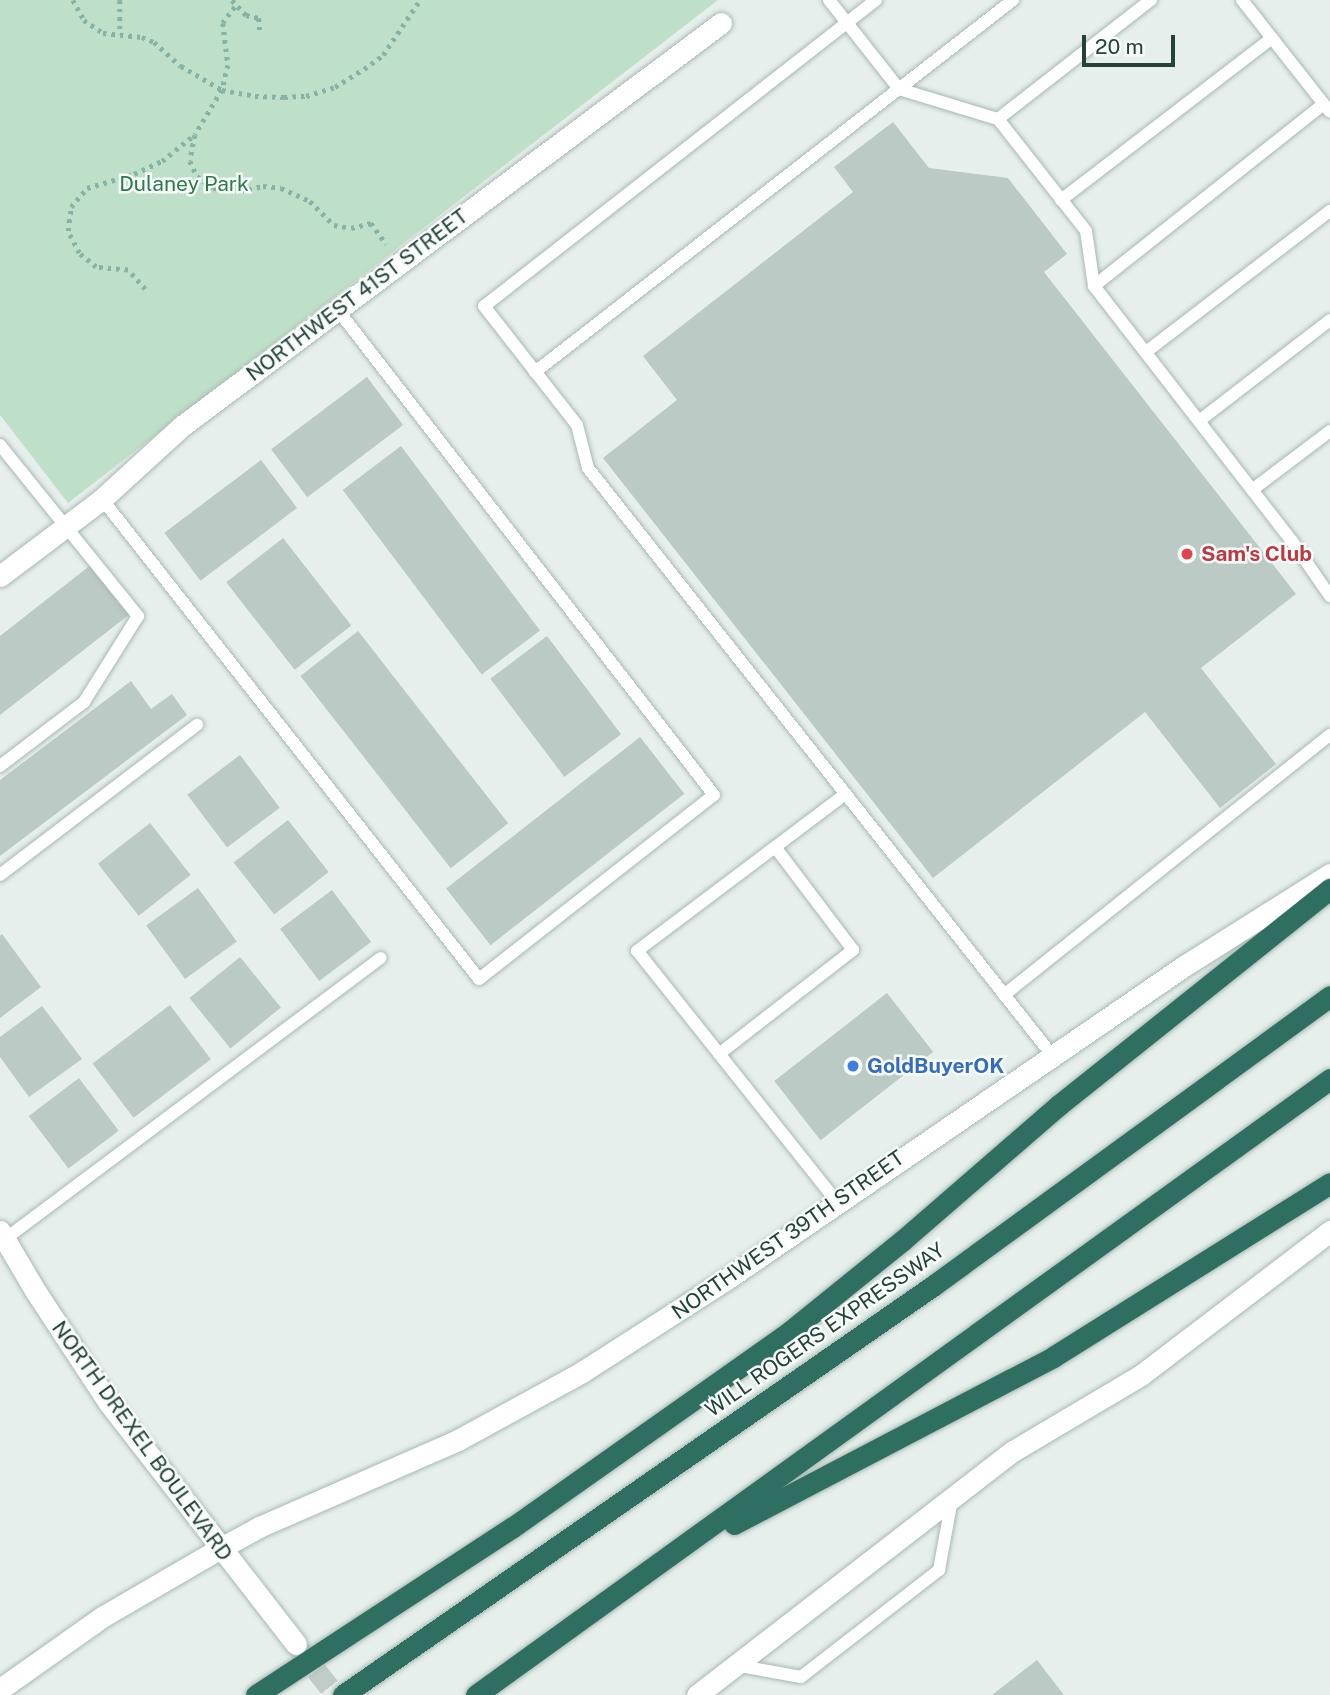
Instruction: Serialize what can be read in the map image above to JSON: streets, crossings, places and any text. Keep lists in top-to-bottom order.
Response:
{
  "streets": {
    "highway": ["WILL ROGERS EXPRESSWAY"],
    "main road": ["NORTHWEST 41ST STREET", "NORTHWEST 39TH STREET", "NORTH DREXEL BOULEVARD"]
  },
  "crossings": [
    ["NORTHWEST 39TH STREET", "NORTH DREXEL BOULEVARD"]
  ],
  "parks": ["Dulaney Park"],
  "places": ["Sam's Club", "GoldBuyerOK"],
  "scale_bar": "20 m"
}
